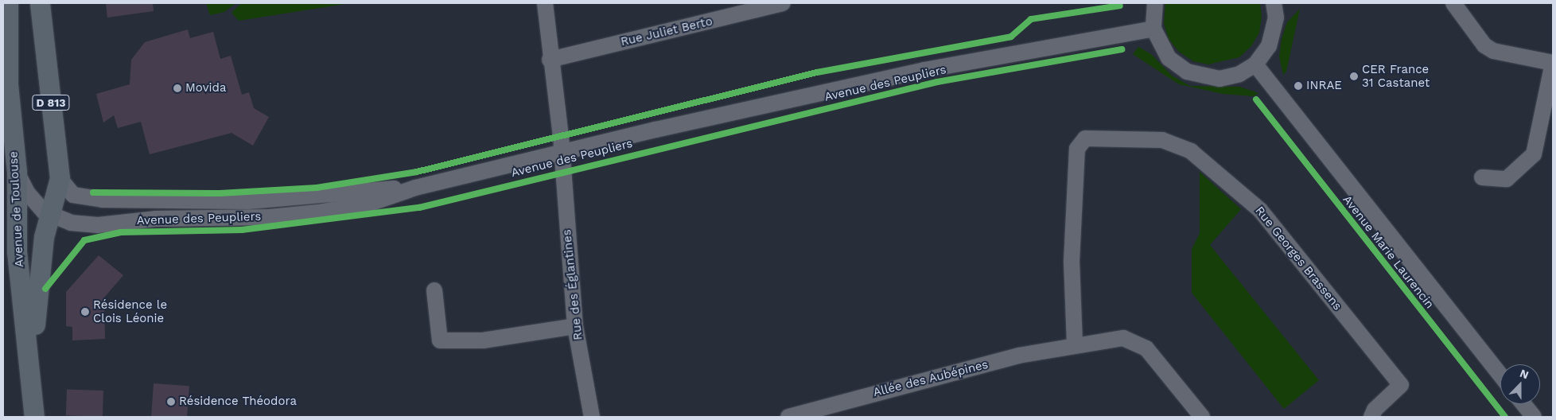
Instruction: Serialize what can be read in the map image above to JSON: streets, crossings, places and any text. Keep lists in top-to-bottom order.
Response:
{
  "streets": {
    "main road": ["D 813", "Avenue de Toulouse"],
    "street": [
      "Rue Juliet Berto",
      "Avenue des Peupliers",
      "Avenue Marie Laurencin",
      "Rue Georges Brassens",
      "Rue des Églantines",
      "Allée des Aubépines"
    ]
  },
  "crossings": [
    ["Rue Juliet Berto", "Rue des Églantines"],
    ["Avenue des Peupliers", "Avenue de Toulouse"],
    ["Avenue des Peupliers", "Rue des Églantines"],
    ["Rue Georges Brassens", "Allée des Aubépines"]
  ],
  "places": [
    "CER France 31 Castanet",
    "INRAE",
    "Movida",
    "Résidence le Clois Léonie",
    "Résidence Théodora"
  ],
  "north": "top"
}
